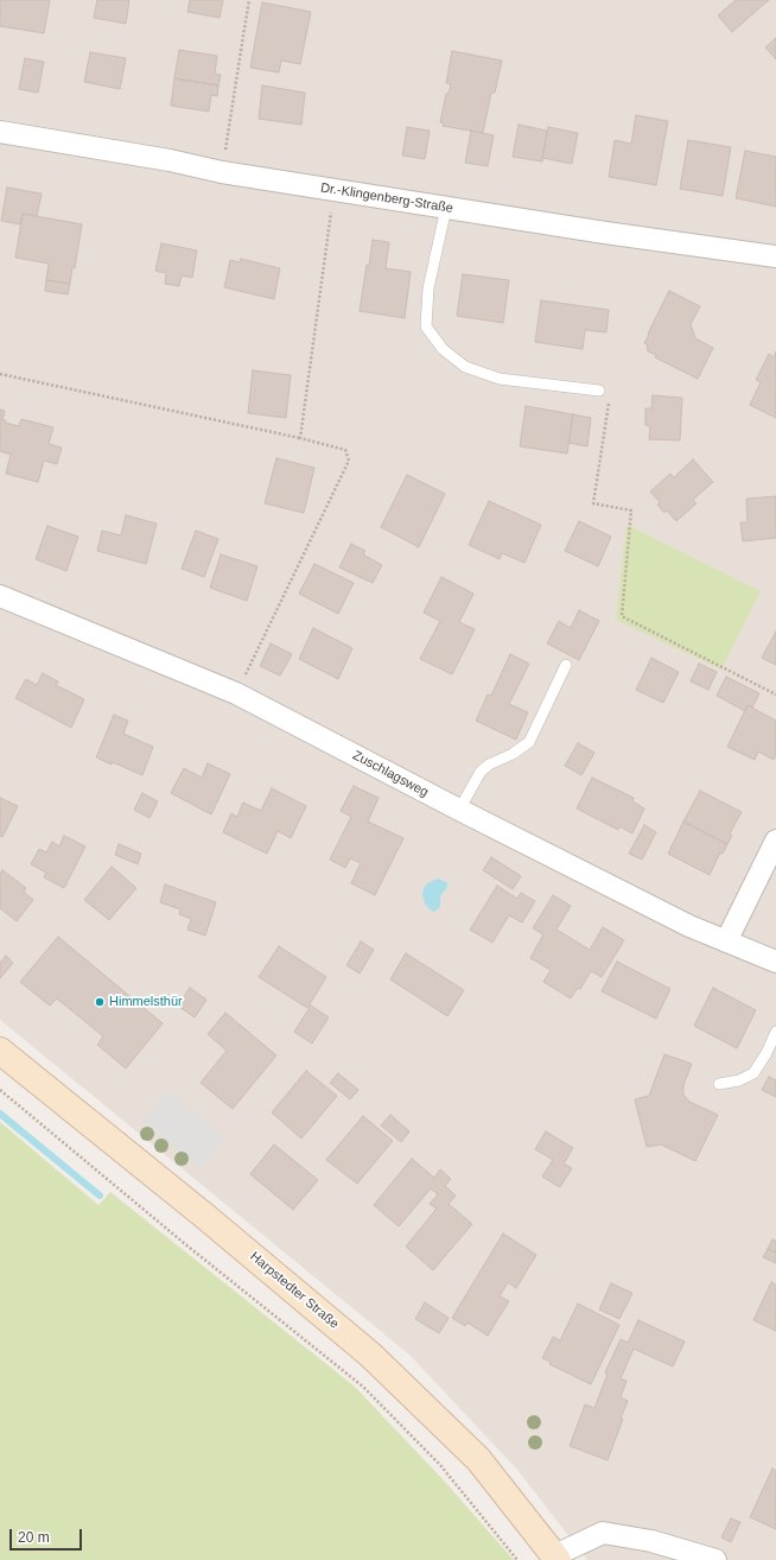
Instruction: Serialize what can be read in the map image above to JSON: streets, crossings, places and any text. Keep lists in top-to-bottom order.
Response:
{
  "streets": {
    "main road": ["Harpstedter Straße"],
    "street": ["Dr.-Klingenberg-Straße", "Zuschlagsweg"]
  },
  "places": ["Himmelsthür"],
  "scale_bar": "20 m"
}
